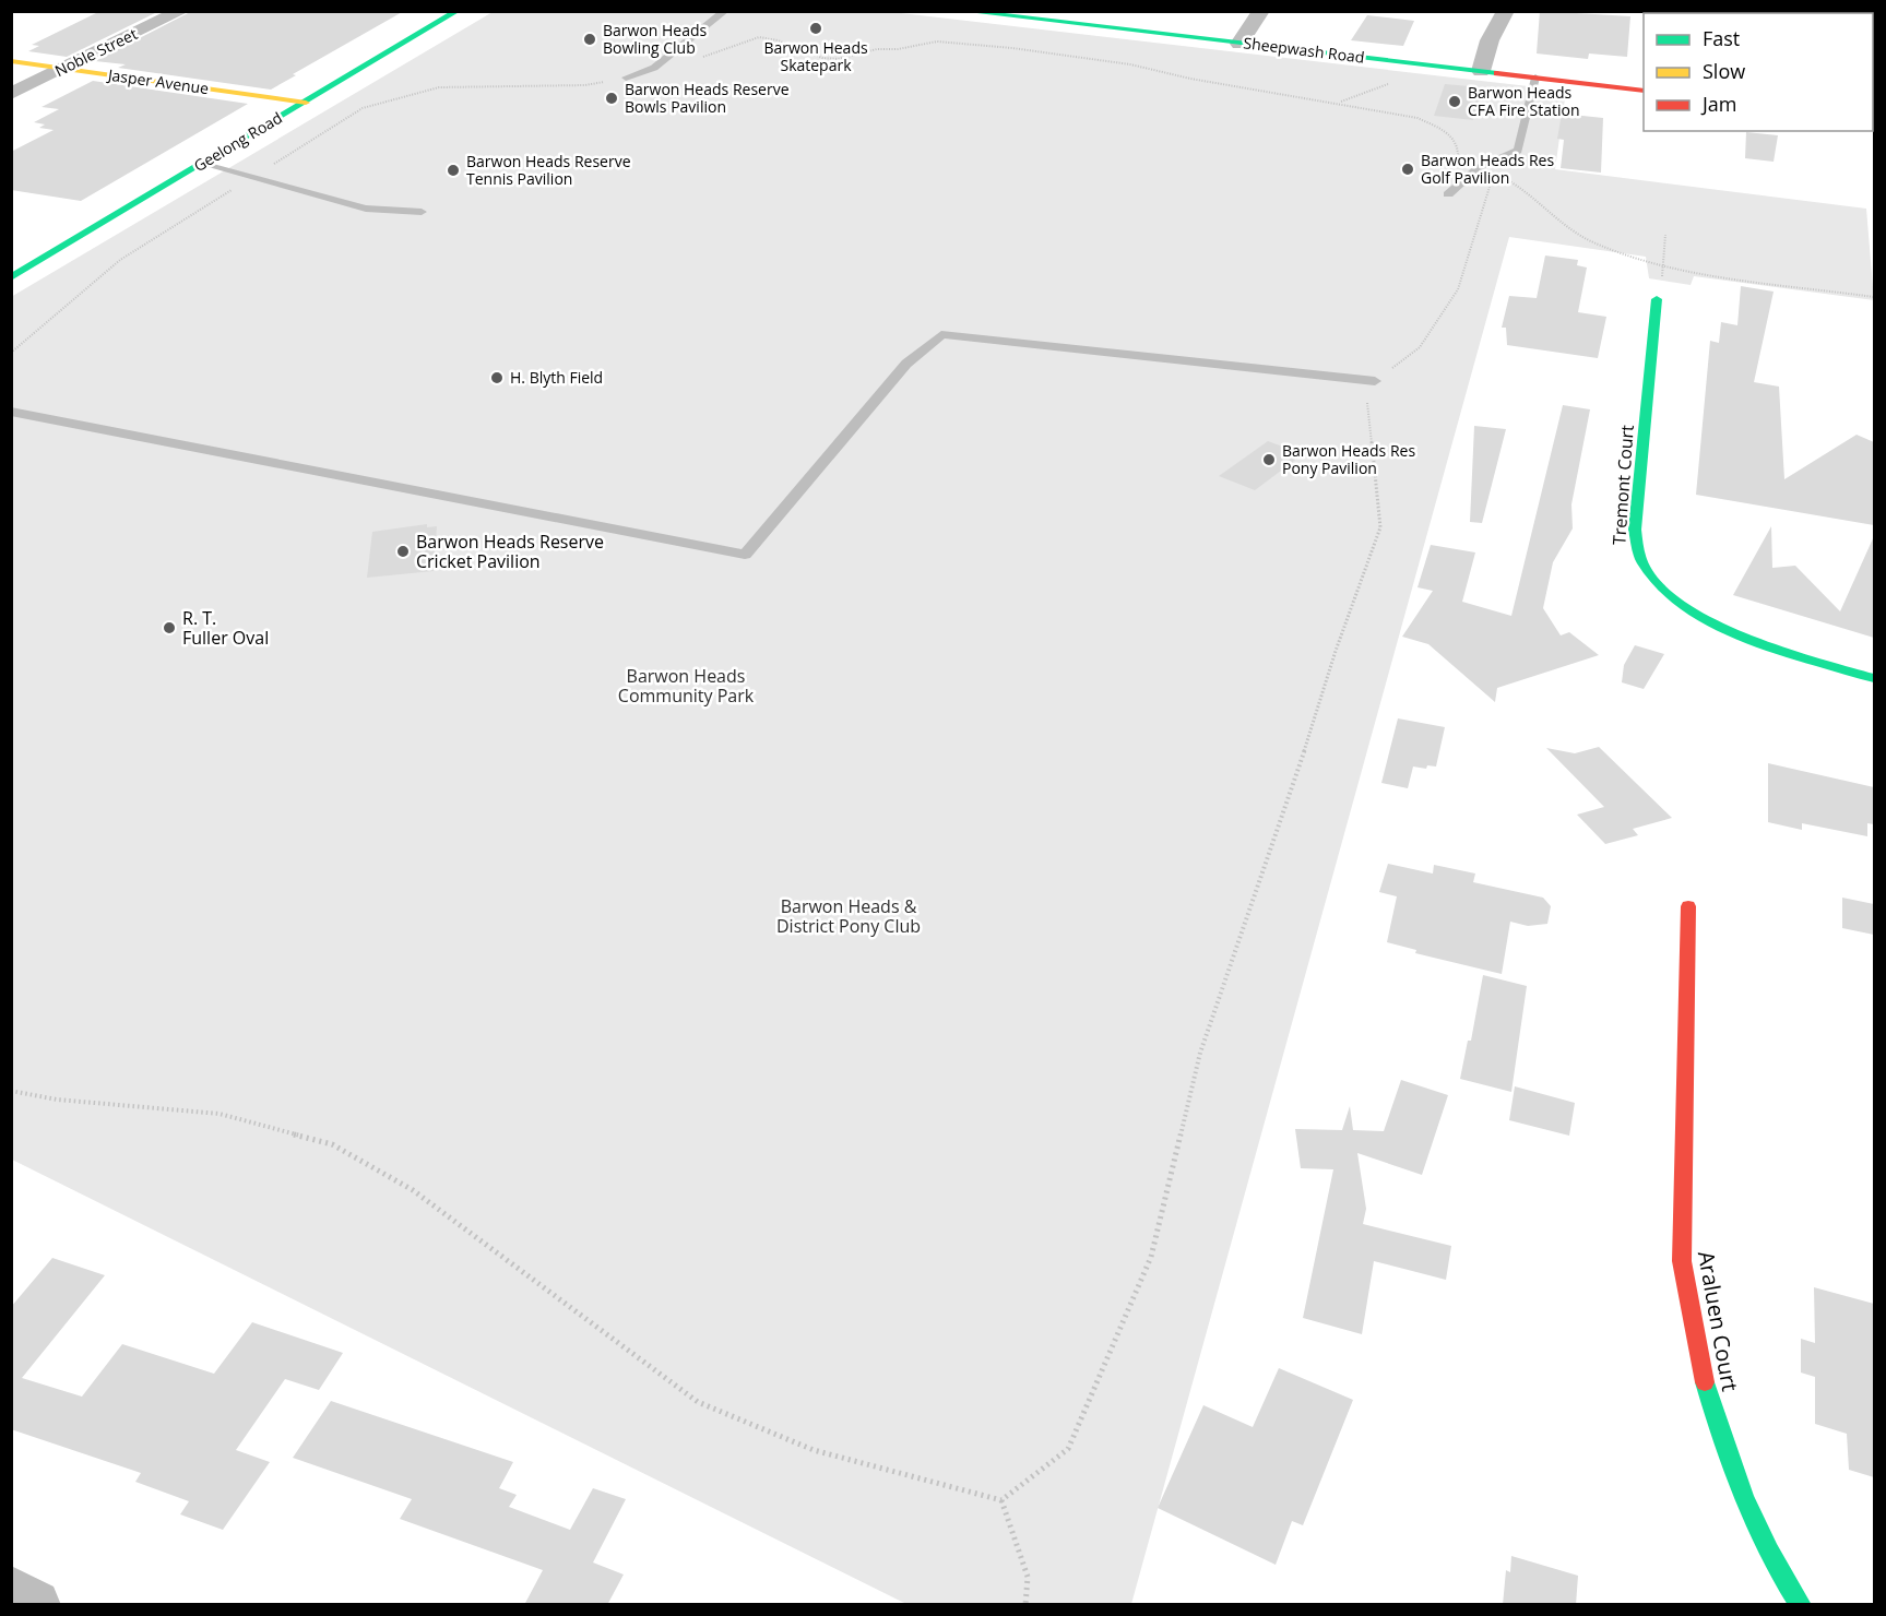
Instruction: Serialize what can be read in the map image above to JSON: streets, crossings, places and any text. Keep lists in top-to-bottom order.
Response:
{
  "streets": {
    "street": [
      "Sheepwash Road",
      "Noble Street",
      "Jasper Avenue",
      "Geelong Road",
      "Tremont Court",
      "Araluen Court"
    ]
  },
  "crossings": [
    ["Noble Street", "Jasper Avenue"],
    ["Jasper Avenue", "Geelong Road"]
  ],
  "parks": ["Barwon Heads Community Park", "Barwon Heads & District Pony Club"],
  "places": [
    "Barwon Heads Skatepark",
    "Barwon Heads Bowling Club",
    "Barwon Heads Reserve Bowls Pavilion",
    "Barwon Heads CFA Fire Station",
    "Barwon Heads Res Golf Pavilion",
    "Barwon Heads Reserve Tennis Pavilion",
    "H. Blyth Field",
    "Barwon Heads Res Pony Pavilion",
    "Barwon Heads Reserve Cricket Pavilion",
    "R. T. Fuller Oval"
  ],
  "legend": ["Fast", "Slow", "Jam"]
}
